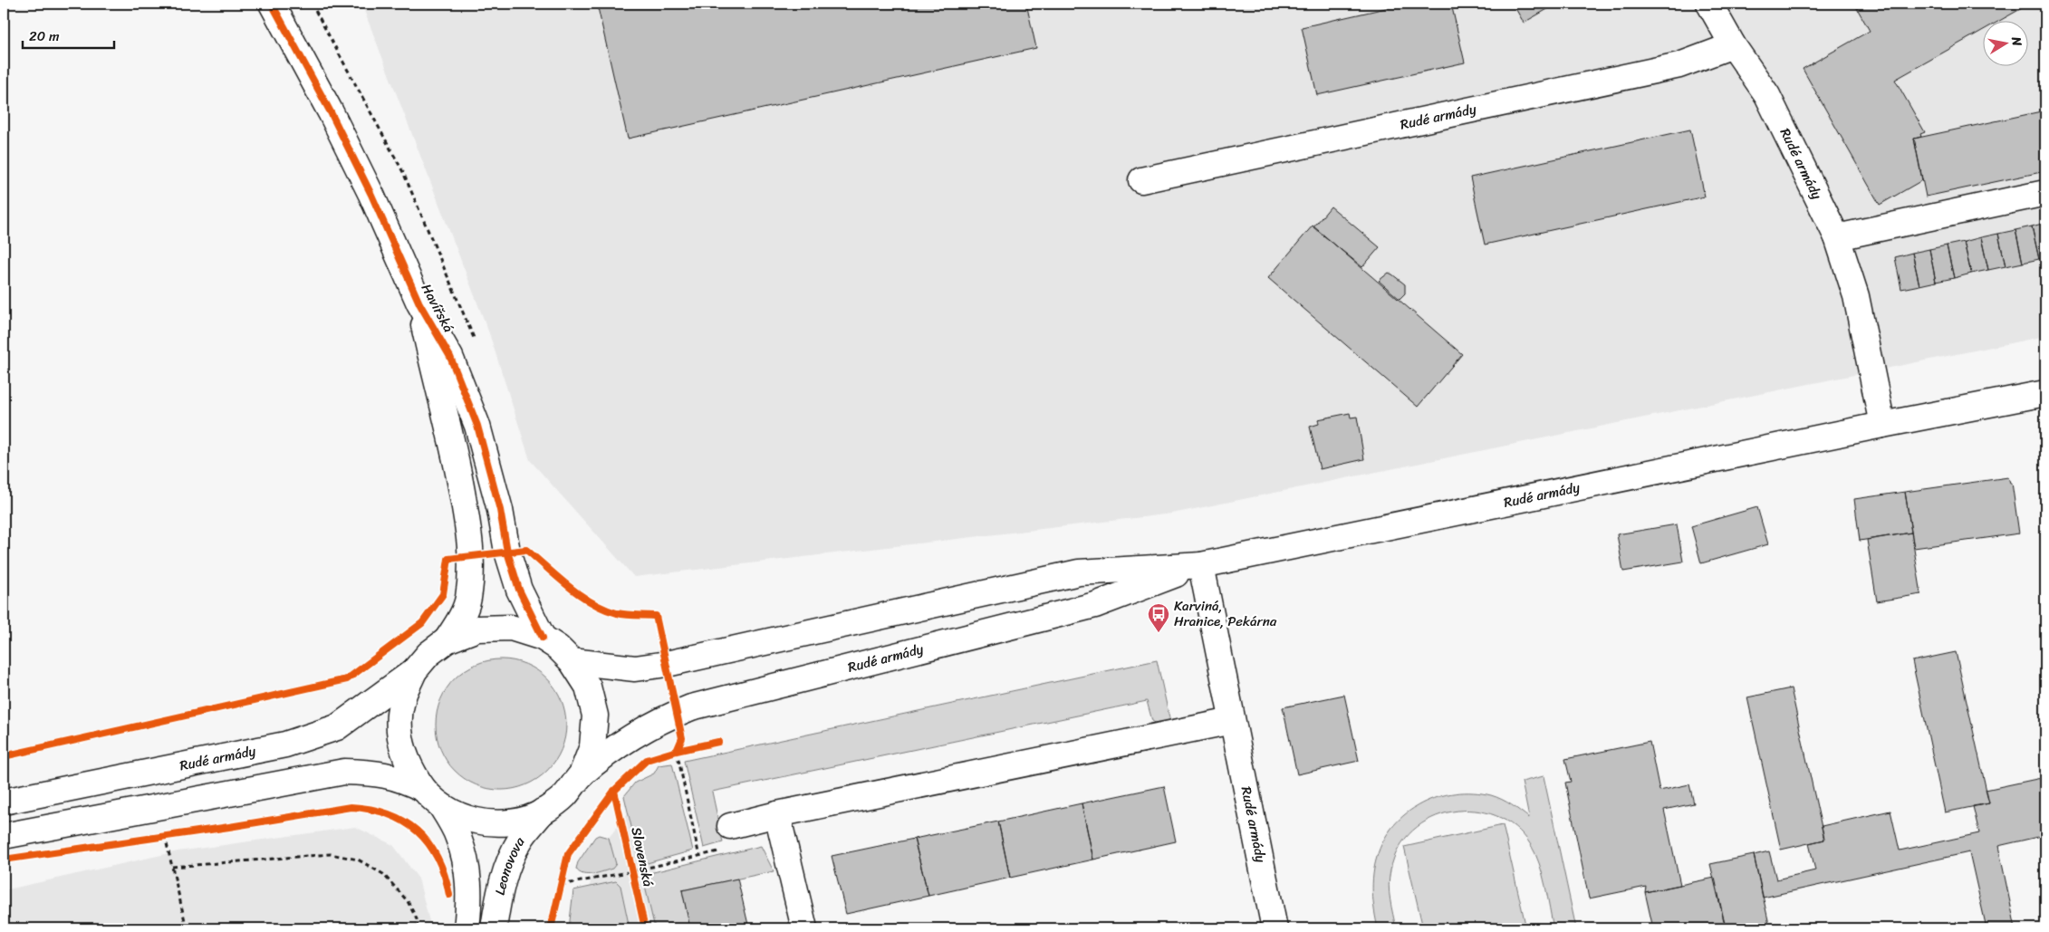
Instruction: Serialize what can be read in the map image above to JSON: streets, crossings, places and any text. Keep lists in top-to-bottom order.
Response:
{
  "streets": {
    "main road": ["Rudé armády", "Havířská", "Leonovova"],
    "cycle path": ["Slovenská"]
  },
  "crossings": [
    ["Rudé armády", "Havířská"],
    ["Rudé armády", "Leonovova"]
  ],
  "places": {
    "bus stop": ["Karviná, Hranice, Pekárna"]
  },
  "scale_bar": "20 m",
  "north": "right"
}
